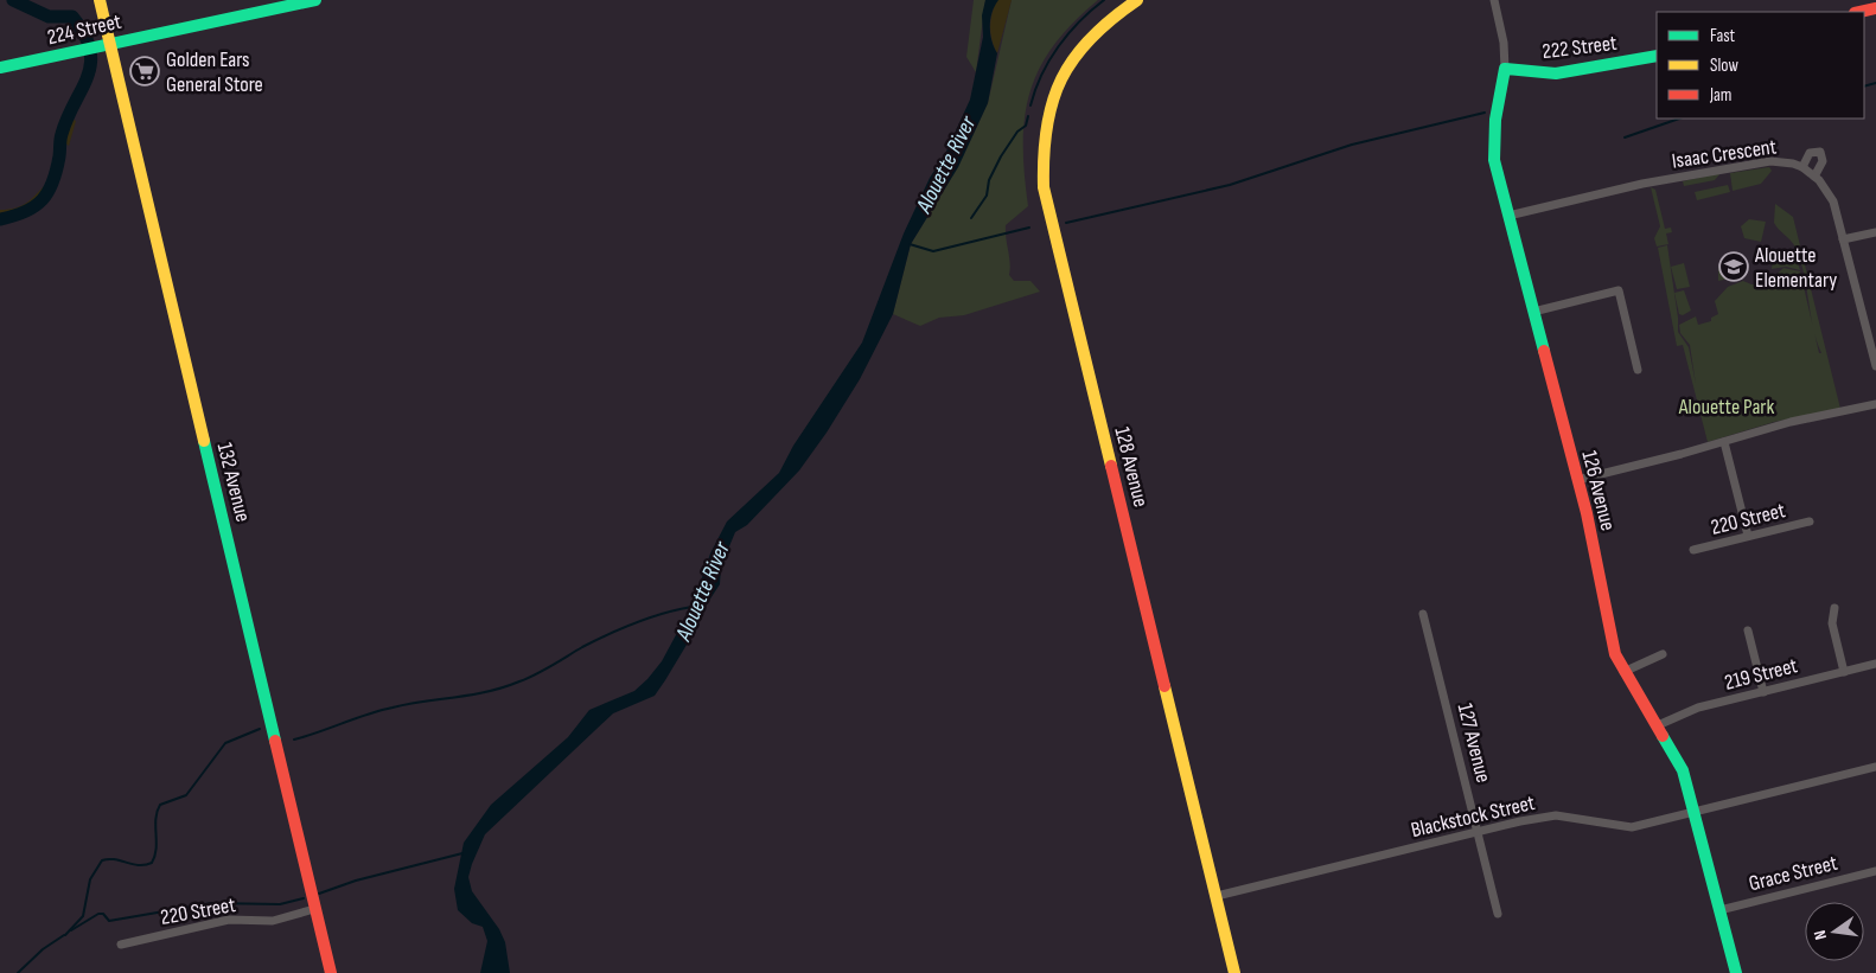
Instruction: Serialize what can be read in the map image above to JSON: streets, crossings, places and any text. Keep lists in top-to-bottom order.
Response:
{
  "streets": {
    "main road": [
      "224 Street",
      "222 Street",
      "128 Avenue",
      "132 Avenue",
      "126 Avenue"
    ],
    "street": [
      "Isaac Crescent",
      "220 Street",
      "219 Street",
      "127 Avenue",
      "Blackstock Street",
      "Grace Street"
    ]
  },
  "crossings": [
    ["224 Street", "132 Avenue"],
    ["222 Street", "126 Avenue"],
    ["Isaac Crescent", "126 Avenue"],
    ["128 Avenue", "Blackstock Street"],
    ["132 Avenue", "220 Street"],
    ["126 Avenue", "219 Street"],
    ["126 Avenue", "Blackstock Street"],
    ["126 Avenue", "Grace Street"],
    ["127 Avenue", "Blackstock Street"]
  ],
  "water": ["Alouette River"],
  "parks": ["Alouette Park"],
  "places": {
    "supermarket": ["Golden Ears General Store"],
    "school or university": ["Alouette Elementary"]
  },
  "legend": ["Fast", "Slow", "Jam"],
  "north": "left"
}
